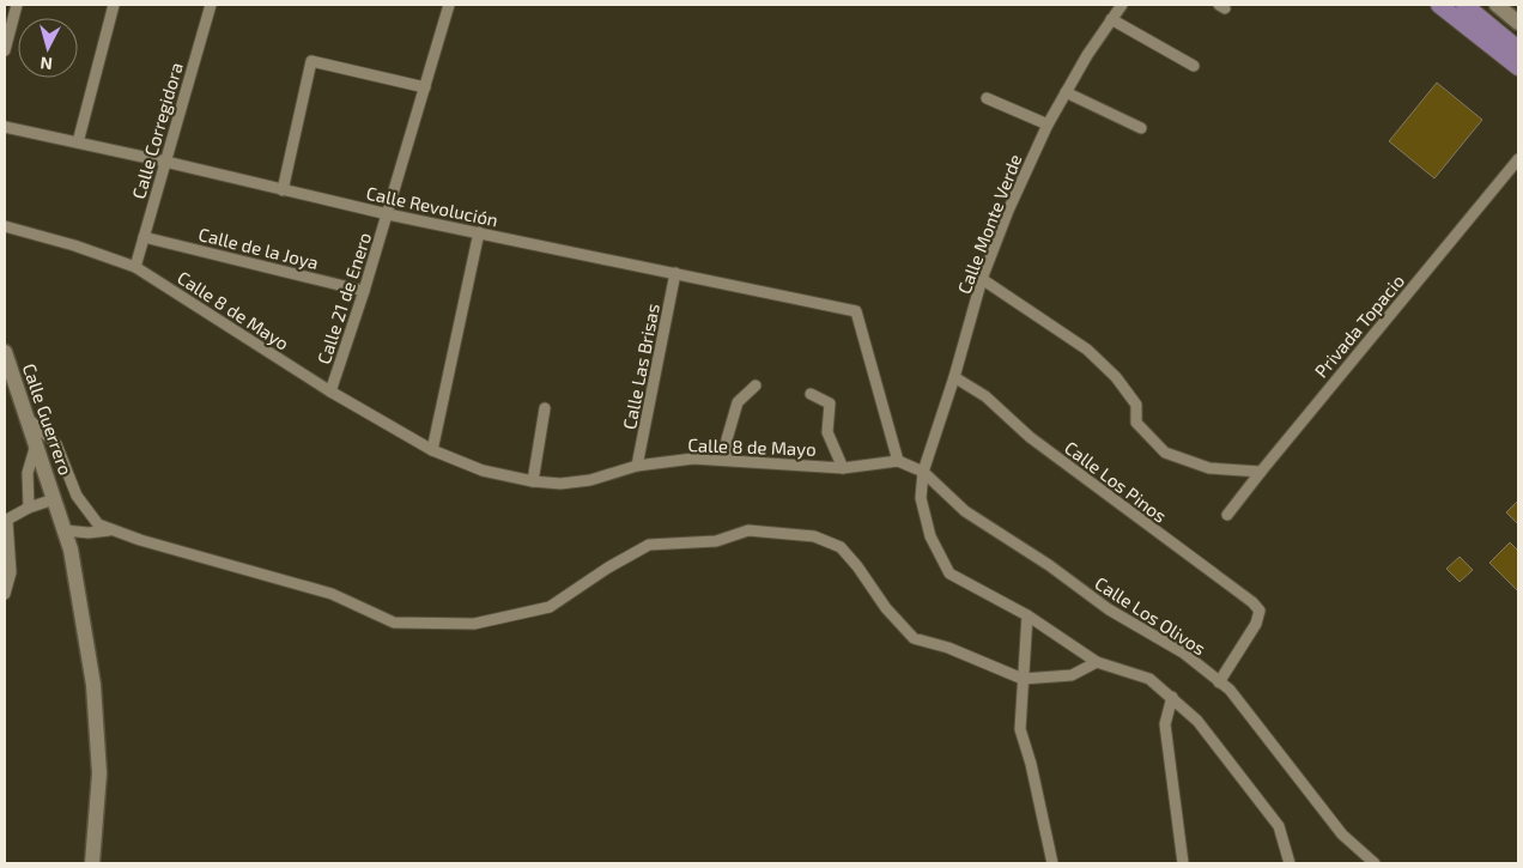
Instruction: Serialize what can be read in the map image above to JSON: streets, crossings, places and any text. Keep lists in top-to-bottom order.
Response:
{
  "streets": {
    "street": [
      "Calle Corregidora",
      "Calle Revolución",
      "Calle Monte Verde",
      "Calle de la Joya",
      "Calle 21 de Enero",
      "Calle 8 de Mayo",
      "Privada Topacio",
      "Calle Las Brisas",
      "Calle Guerrero",
      "Calle Los Pinos",
      "Calle Los Olivos"
    ]
  },
  "crossings": [
    ["Calle Corregidora", "Calle Revolución"],
    ["Calle Corregidora", "Calle de la Joya"],
    ["Calle Corregidora", "Calle 8 de Mayo"],
    ["Calle Revolución", "Calle 21 de Enero"],
    ["Calle Revolución", "Calle 8 de Mayo"],
    ["Calle Revolución", "Calle Las Brisas"],
    ["Calle Revolución", "Calle Los Olivos"],
    ["Calle Monte Verde", "Calle Los Pinos"],
    ["Calle Monte Verde", "Calle Los Olivos"],
    ["Calle de la Joya", "Calle 21 de Enero"],
    ["Calle 21 de Enero", "Calle 8 de Mayo"],
    ["Calle 8 de Mayo", "Calle Las Brisas"],
    ["Calle 8 de Mayo", "Calle Los Olivos"],
    ["Calle Los Pinos", "Calle Los Olivos"]
  ],
  "north": "bottom"
}
